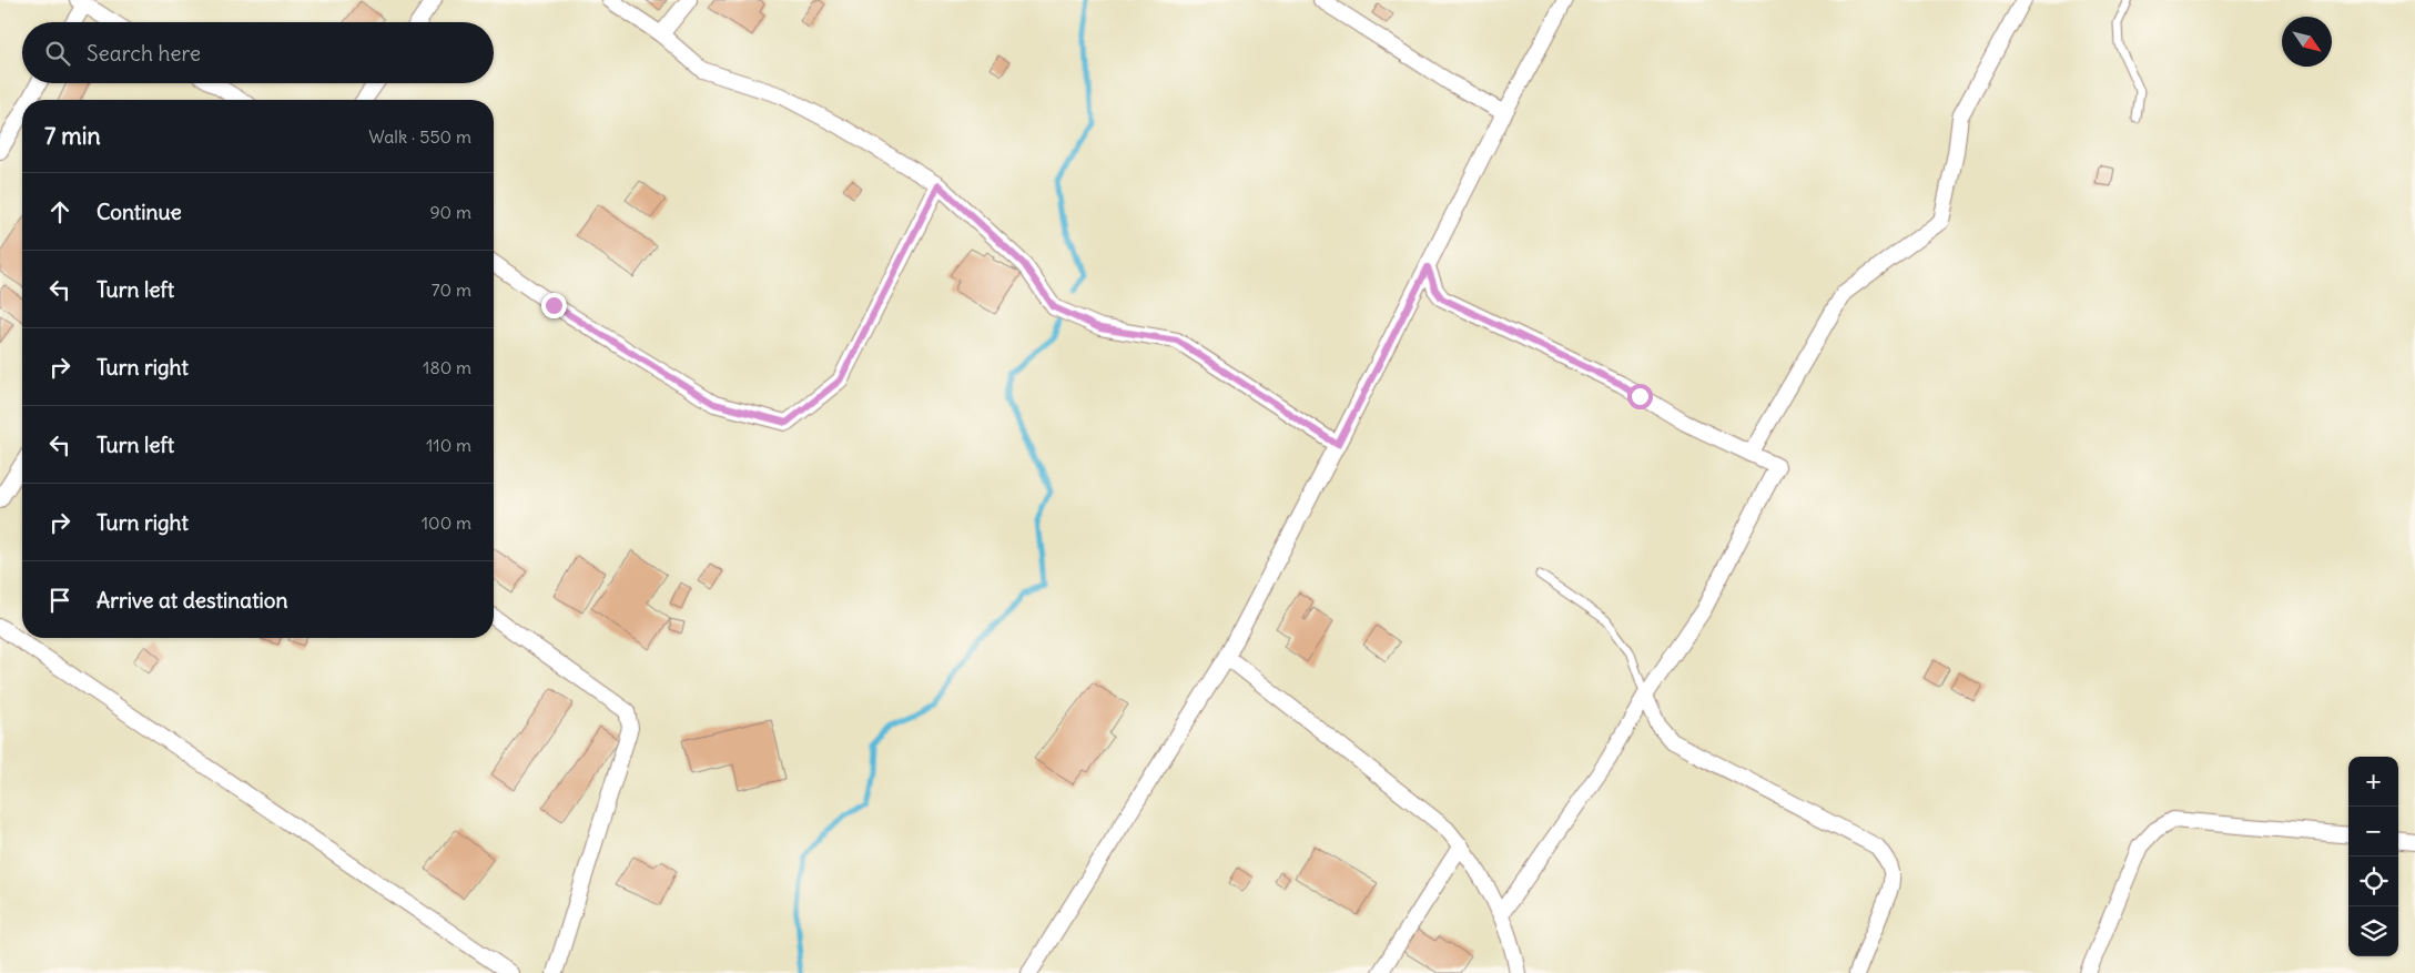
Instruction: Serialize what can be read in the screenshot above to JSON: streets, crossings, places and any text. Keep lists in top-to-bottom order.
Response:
{
  "north": "bottom right",
  "page": {
    "search": "Search here",
    "heading": ["7 min", "Walk · 550 m"],
    "list": [
      ["Continue", "90 m"],
      ["Turn left", "70 m"],
      ["Turn right", "180 m"],
      ["Turn left", "110 m"],
      ["Turn right", "100 m"],
      "Arrive at destination"
    ],
    "map_buttons": ["+", "−"]
  }
}
